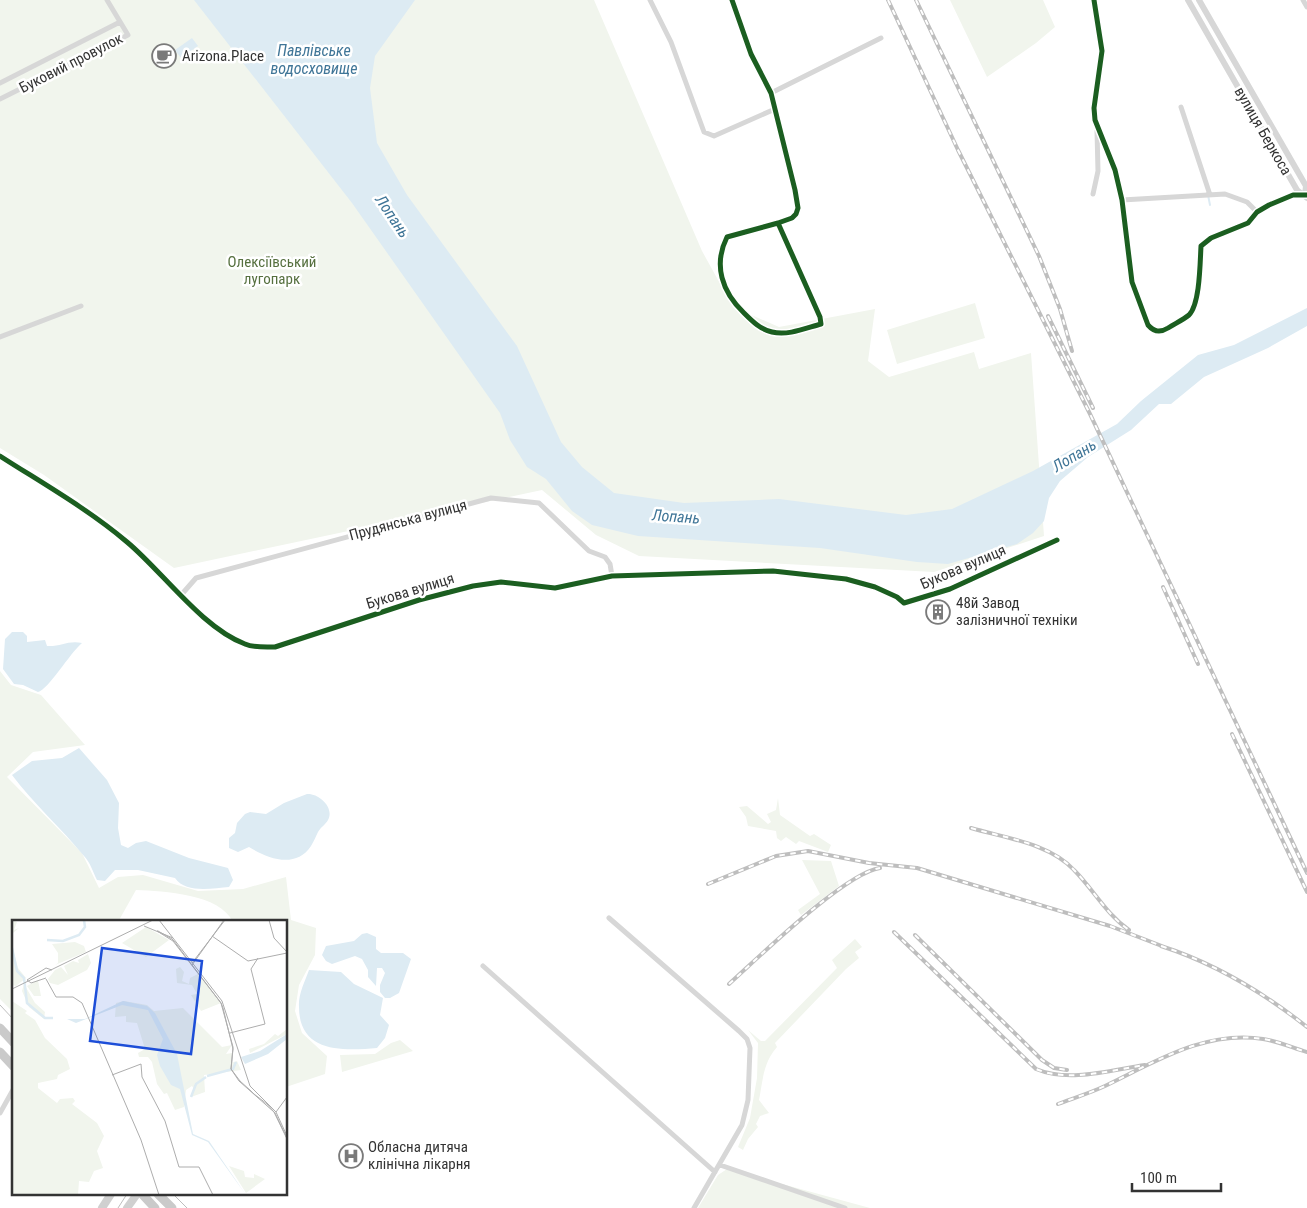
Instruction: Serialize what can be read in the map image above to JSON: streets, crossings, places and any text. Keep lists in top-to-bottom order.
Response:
{
  "streets": {
    "street": [
      "Буковий провулок",
      "вулиця Беркоса",
      "Прудянська вулиця",
      "Букова вулиця"
    ]
  },
  "crossings": [
    ["Прудянська вулиця", "Букова вулиця"]
  ],
  "water": ["Павлівське водосховище", "Лопань"],
  "parks": ["Олексіївський лугопарк"],
  "places": {
    "cafe": ["Arizona.Place"],
    "building": ["48й Завод залізничної техніки"],
    "hospital": ["Обласна дитяча клінічна лікарня"]
  },
  "scale_bar": "100 m"
}
